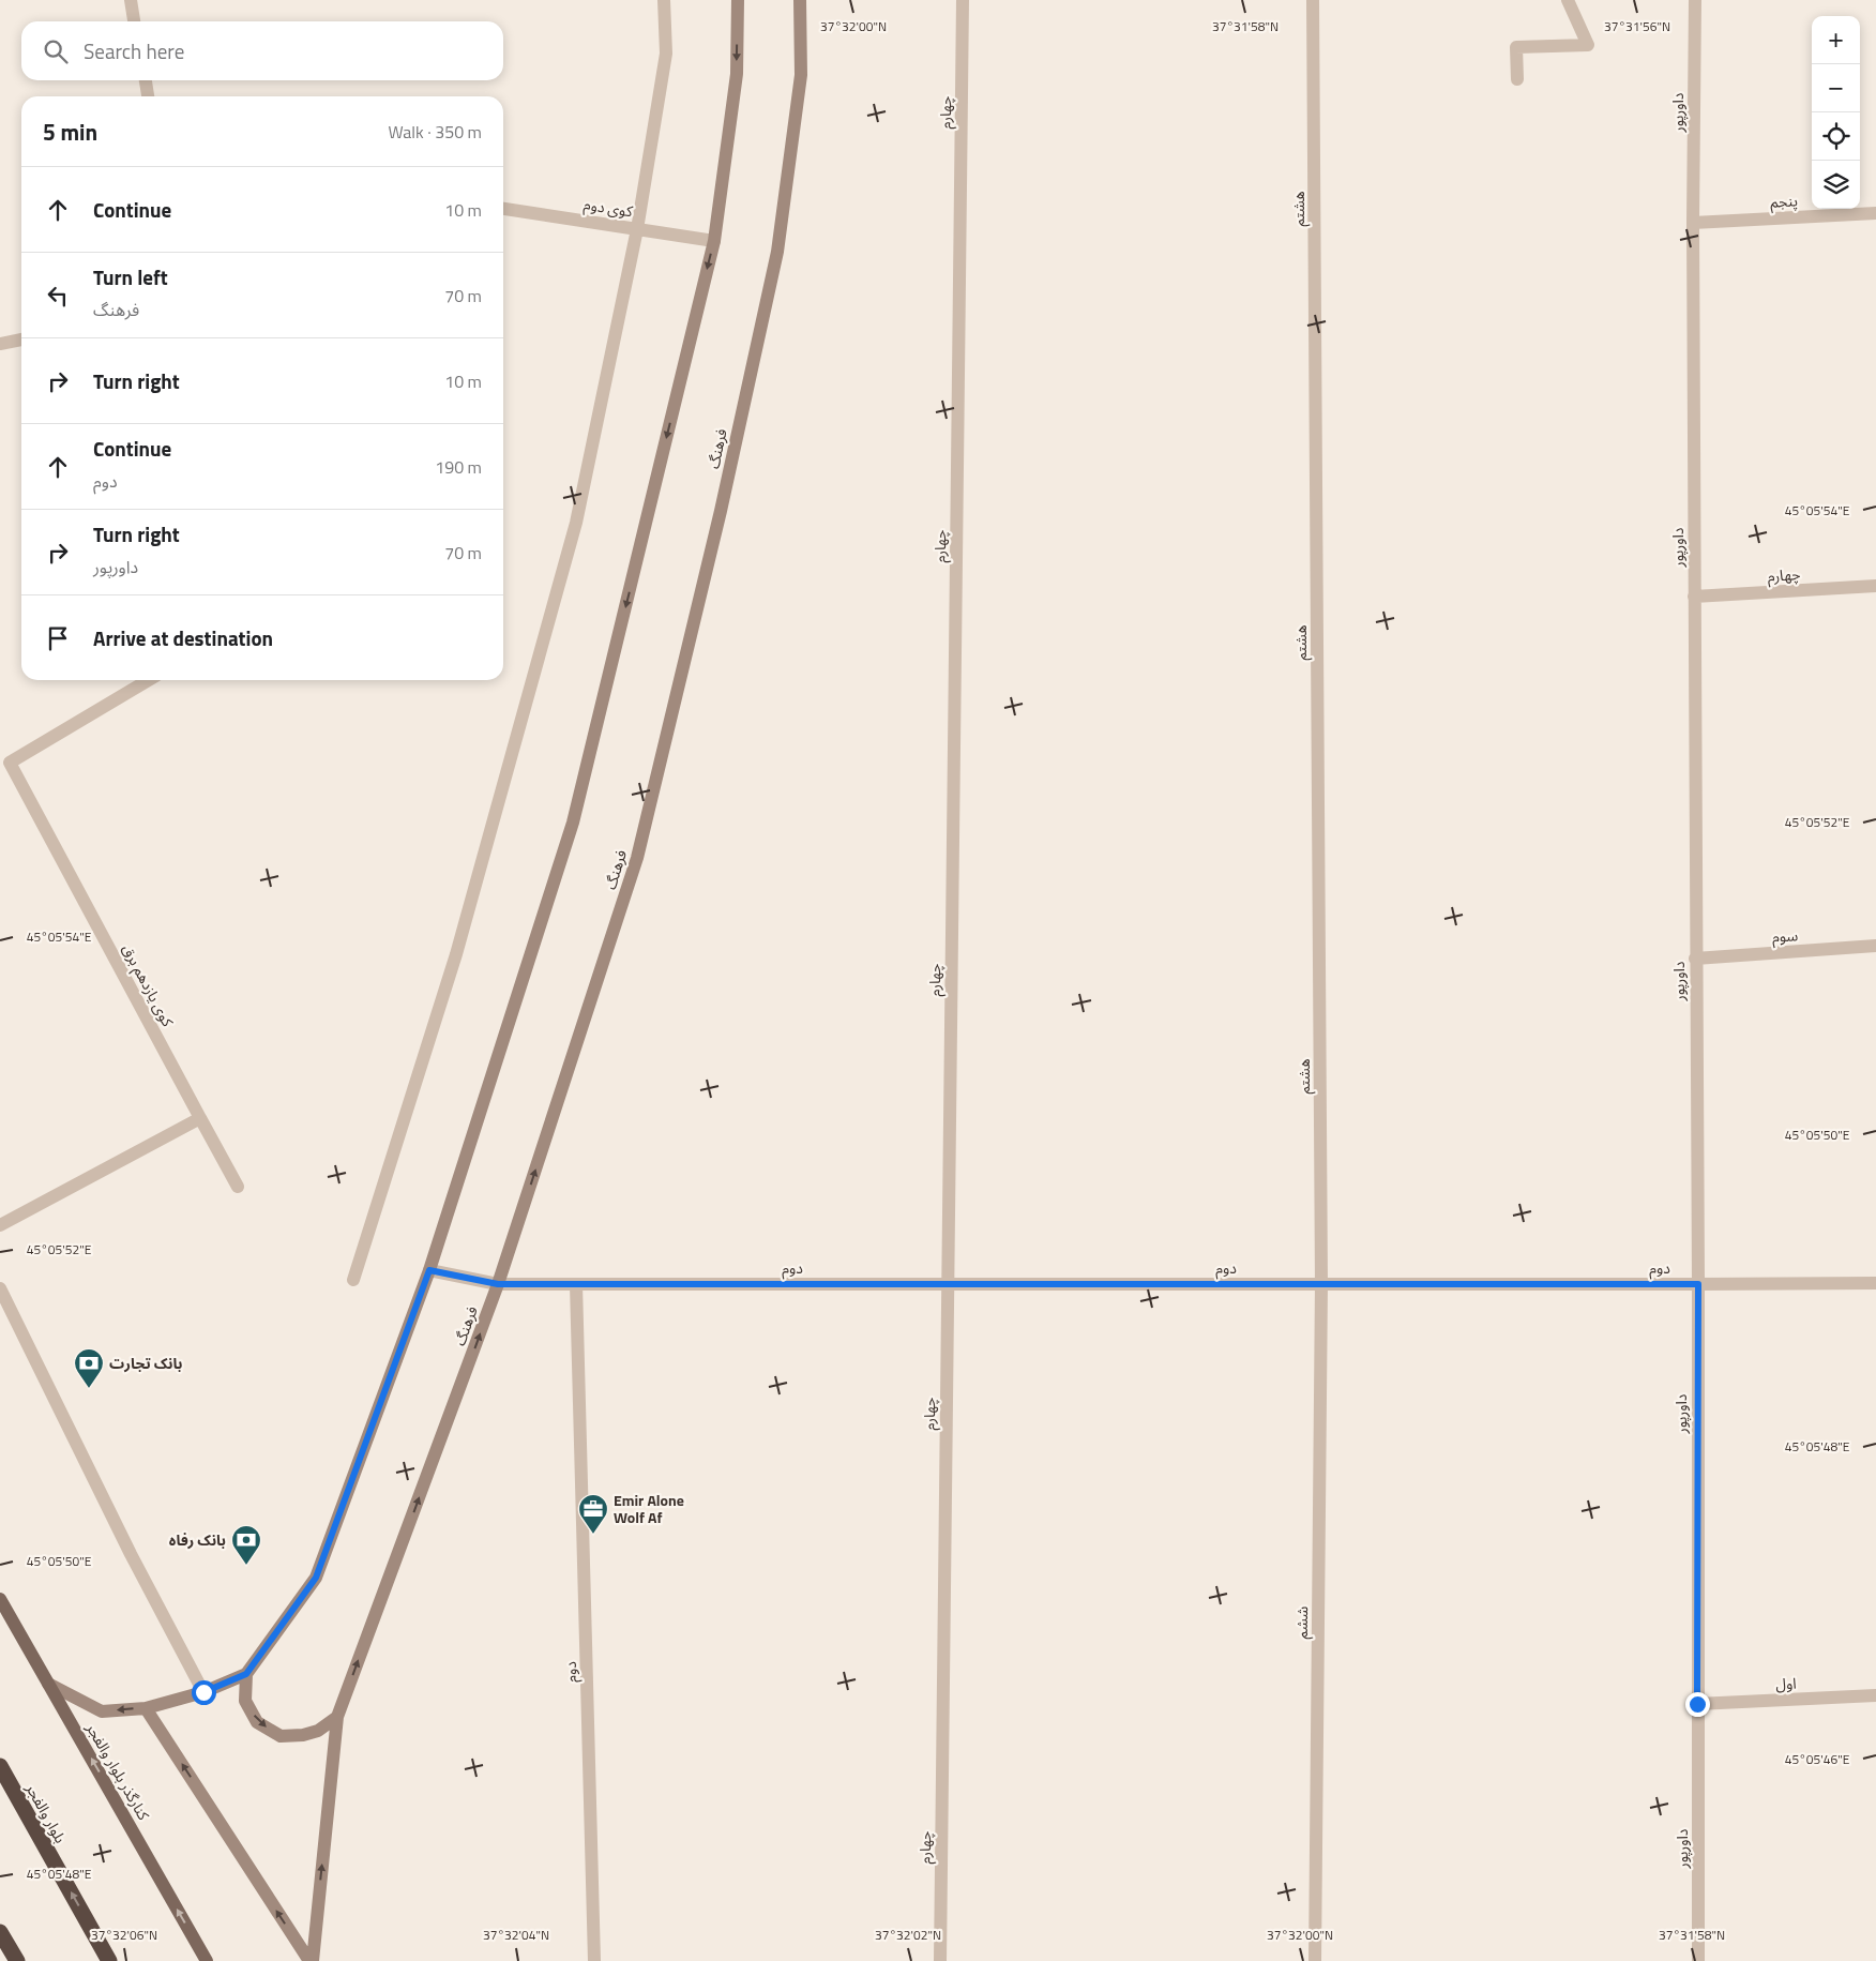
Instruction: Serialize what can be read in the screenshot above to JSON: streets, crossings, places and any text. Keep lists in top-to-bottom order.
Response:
{
  "streets": {
    "highway": ["بلوار والفجر"],
    "main road": ["کنارگذر بلوار والفجر"],
    "street": [
      "چهارم",
      "داورپور",
      "پنجم",
      "کوی دوم",
      "هشتم",
      "فرهنگ",
      "سوم",
      "کوی یازدهم برق",
      "دوم",
      "ششم",
      "اول"
    ]
  },
  "crossings": [
    ["چهارم", "داورپور"],
    ["چهارم", "دوم"],
    ["داورپور", "پنجم"],
    ["داورپور", "سوم"],
    ["داورپور", "دوم"],
    ["داورپور", "اول"],
    ["هشتم", "دوم"],
    ["هشتم", "ششم"],
    ["فرهنگ", "دوم"],
    ["دوم", "ششم"]
  ],
  "one_way": ["کنارگذر بلوار والفجر", "بلوار والفجر"],
  "places": {
    "bank": ["بانک تجارت", "بانک رفاه"],
    "office": ["Emir Alone Wolf Af"]
  },
  "page": {
    "map_buttons": ["+", "−"],
    "search": "Search here",
    "heading": ["5 min", "Walk · 350 m"],
    "list": [
      ["Continue", "10 m"],
      ["Turn left", "فرهنگ", "70 m"],
      ["Turn right", "10 m"],
      ["Continue", "دوم", "190 m"],
      ["Turn right", "داورپور", "70 m"],
      "Arrive at destination"
    ]
  },
  "coordinates": [
    "37°32'00\"N",
    "37°31'58\"N",
    "37°31'56\"N",
    "45°05'54\"E",
    "45°05'52\"E",
    "45°05'50\"E",
    "45°05'48\"E",
    "45°05'46\"E",
    "37°32'06\"N",
    "37°32'04\"N",
    "37°32'02\"N"
  ]
}
